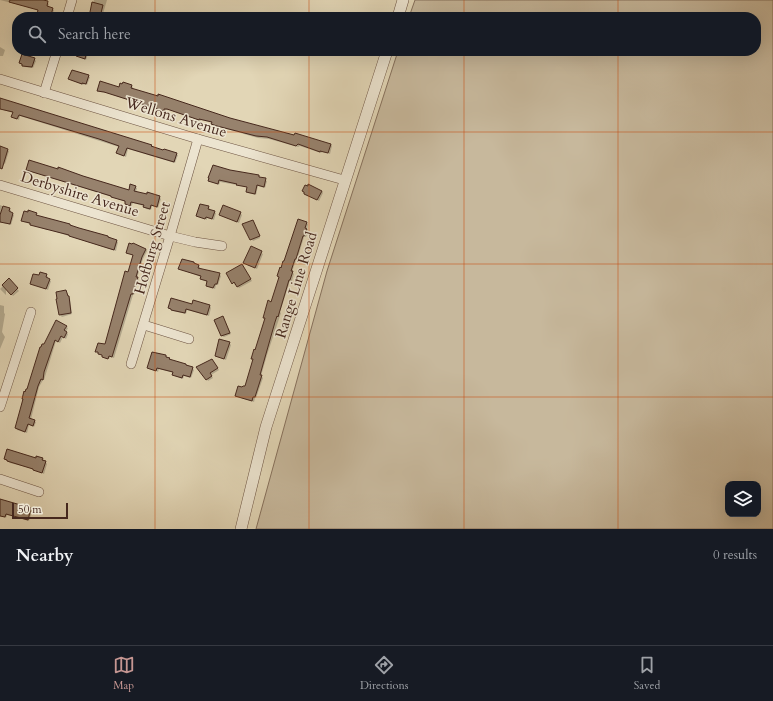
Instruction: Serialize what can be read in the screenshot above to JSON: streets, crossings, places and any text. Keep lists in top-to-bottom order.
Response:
{
  "streets": {
    "street": [
      "Wellons Avenue",
      "Derbyshire Avenue",
      "Hofburg Street",
      "Range Line Road"
    ]
  },
  "crossings": [
    ["Wellons Avenue", "Hofburg Street"],
    ["Wellons Avenue", "Range Line Road"],
    ["Derbyshire Avenue", "Hofburg Street"]
  ],
  "scale_bar": "50 m",
  "page": {
    "search": "Search here",
    "scale": "50 m",
    "heading": ["Nearby", "0 results"],
    "nav": ["Map", "Directions", "Saved"]
  }
}
